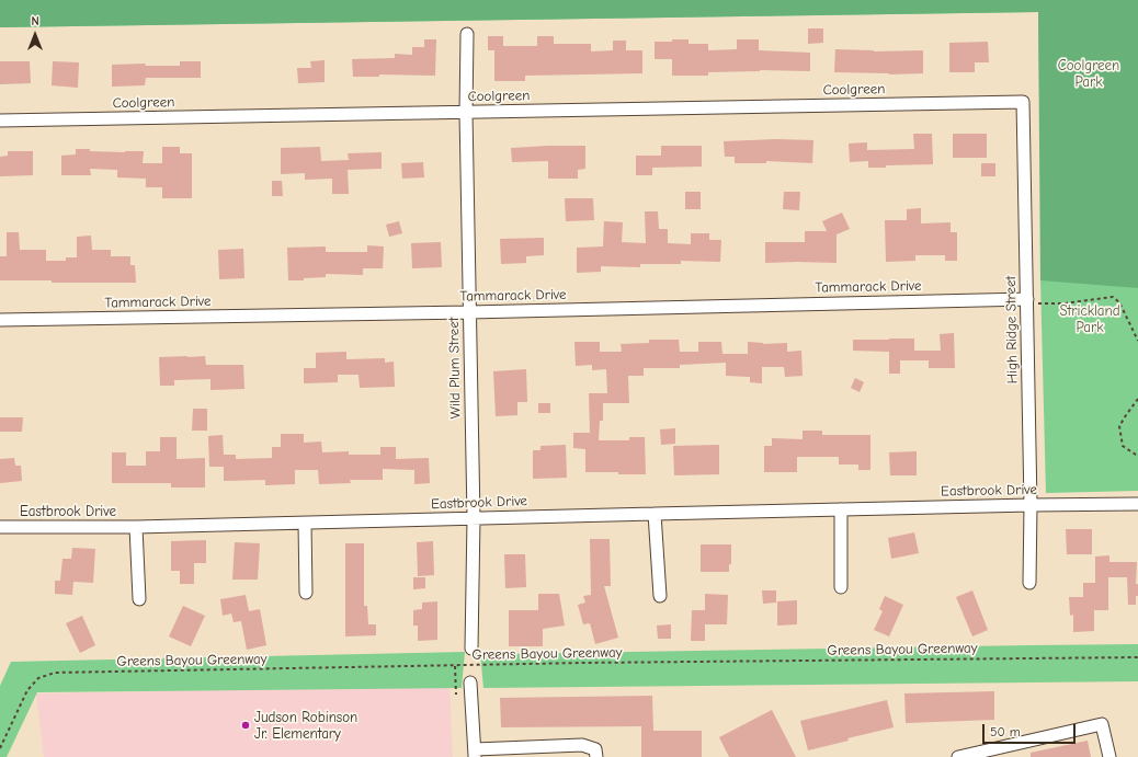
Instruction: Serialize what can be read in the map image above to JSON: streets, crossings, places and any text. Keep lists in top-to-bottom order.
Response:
{
  "streets": {
    "street": [
      "Coolgreen",
      "Tammarack Drive",
      "High Ridge Street",
      "Wild Plum Street",
      "Eastbrook Drive"
    ],
    "path": ["Greens Bayou Greenway"]
  },
  "crossings": [
    ["Coolgreen", "High Ridge Street"],
    ["Coolgreen", "Wild Plum Street"],
    ["Tammarack Drive", "High Ridge Street"],
    ["Tammarack Drive", "Wild Plum Street"],
    ["High Ridge Street", "Eastbrook Drive"],
    ["Wild Plum Street", "Eastbrook Drive"]
  ],
  "parks": ["Coolgreen Park", "Strickland Park"],
  "places": ["Judson Robinson Jr. Elementary"],
  "scale_bar": "50 m",
  "north": "top"
}
